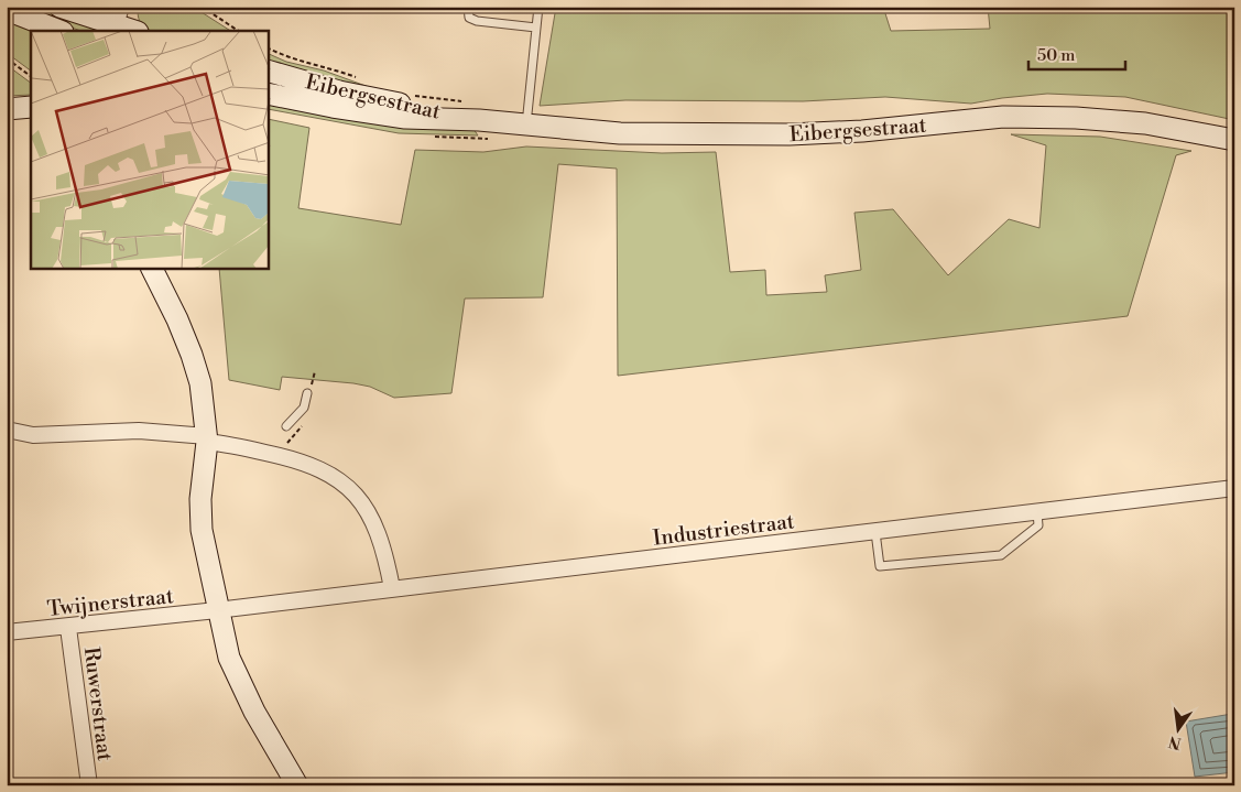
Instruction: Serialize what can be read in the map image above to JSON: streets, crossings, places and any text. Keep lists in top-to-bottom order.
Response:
{
  "streets": {
    "main road": ["Eibergsestraat"],
    "street": ["Industriestraat", "Twijnerstraat", "Ruwerstraat"]
  },
  "crossings": [
    ["Industriestraat", "Twijnerstraat"],
    ["Twijnerstraat", "Ruwerstraat"]
  ],
  "scale_bar": "50 m",
  "north": "bottom"
}
